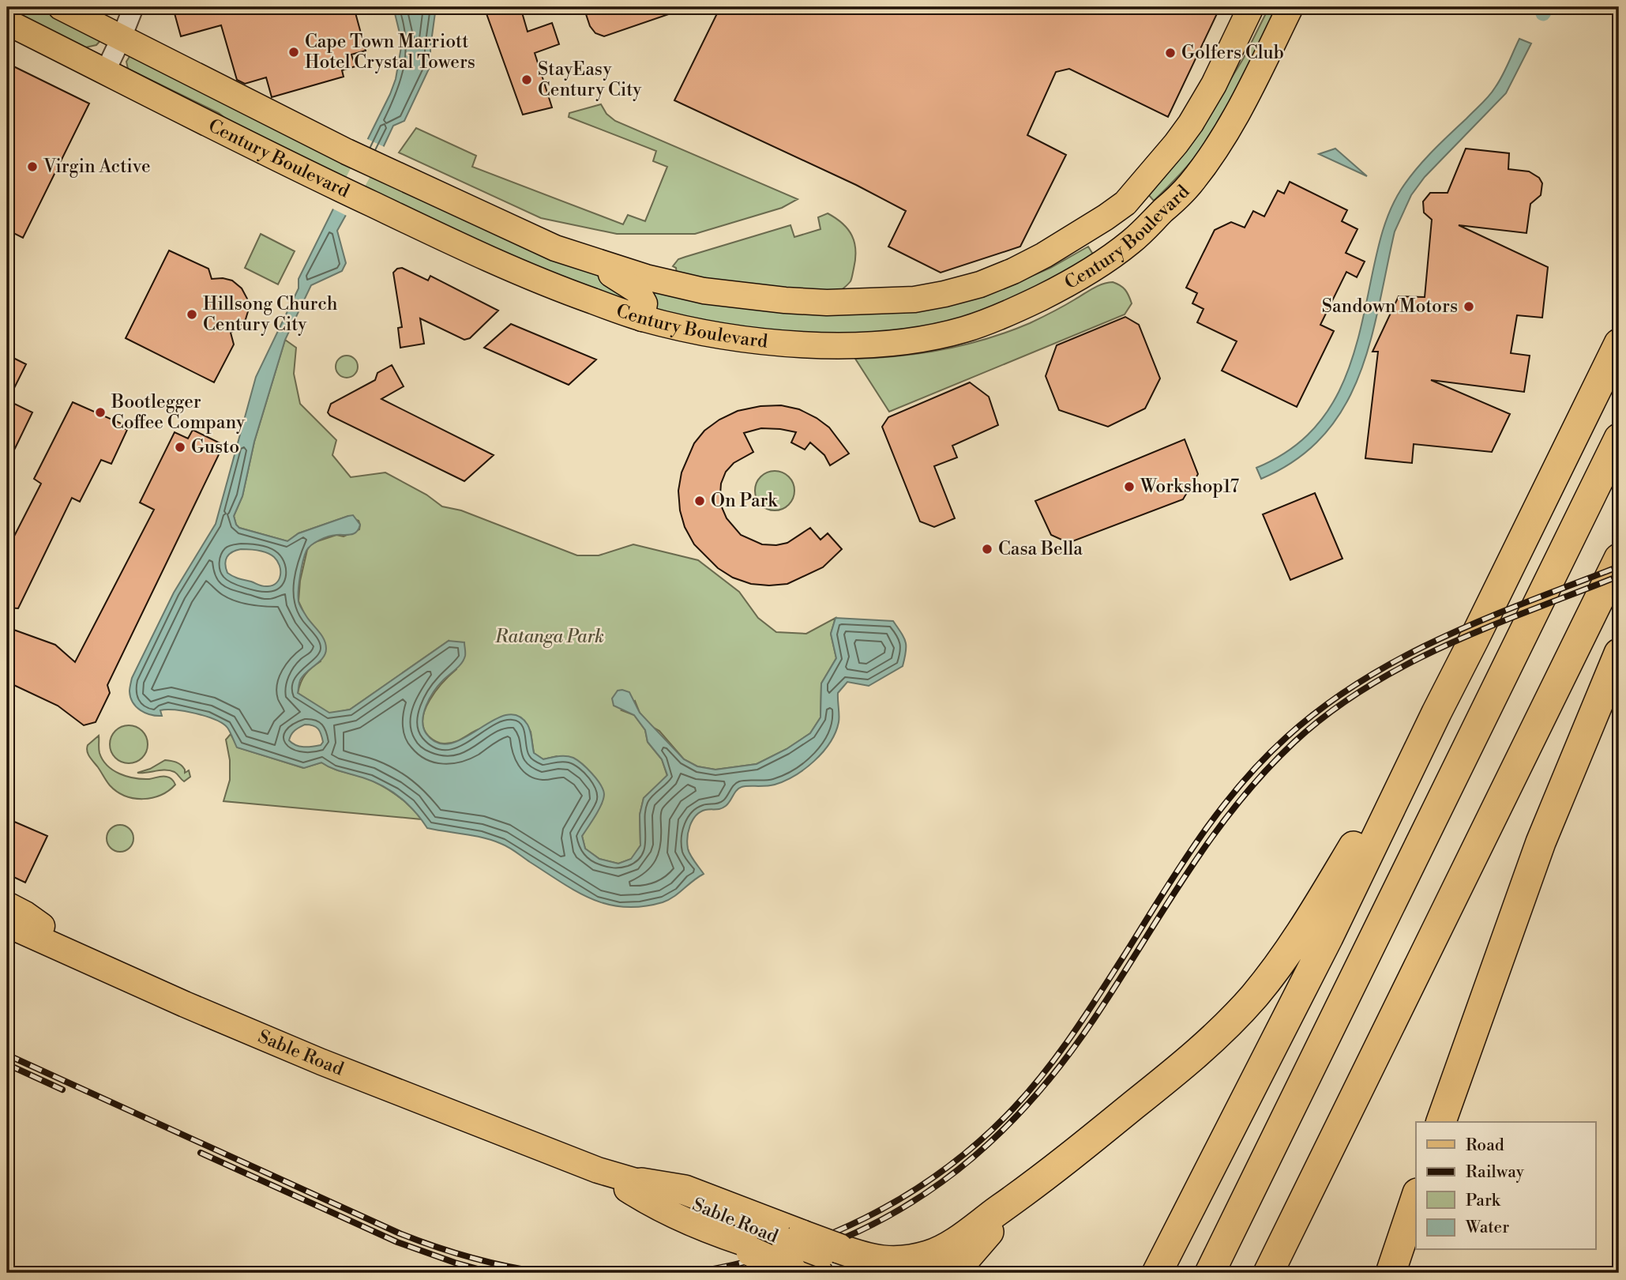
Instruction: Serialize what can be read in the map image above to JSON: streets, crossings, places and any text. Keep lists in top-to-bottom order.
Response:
{
  "streets": {
    "main road": ["Century Boulevard", "Sable Road"]
  },
  "parks": ["Ratanga Park"],
  "places": [
    "Cape Town Marriott Hotel Crystal Towers",
    "Golfers Club",
    "StayEasy Century City",
    "Virgin Active",
    "Sandown Motors",
    "Hillsong Church Century City",
    "Bootlegger Coffee Company",
    "Gusto",
    "Workshop17",
    "On Park",
    "Casa Bella"
  ],
  "legend": [
    "Road",
    "Railway",
    "Park",
    "Water"
  ]
}
